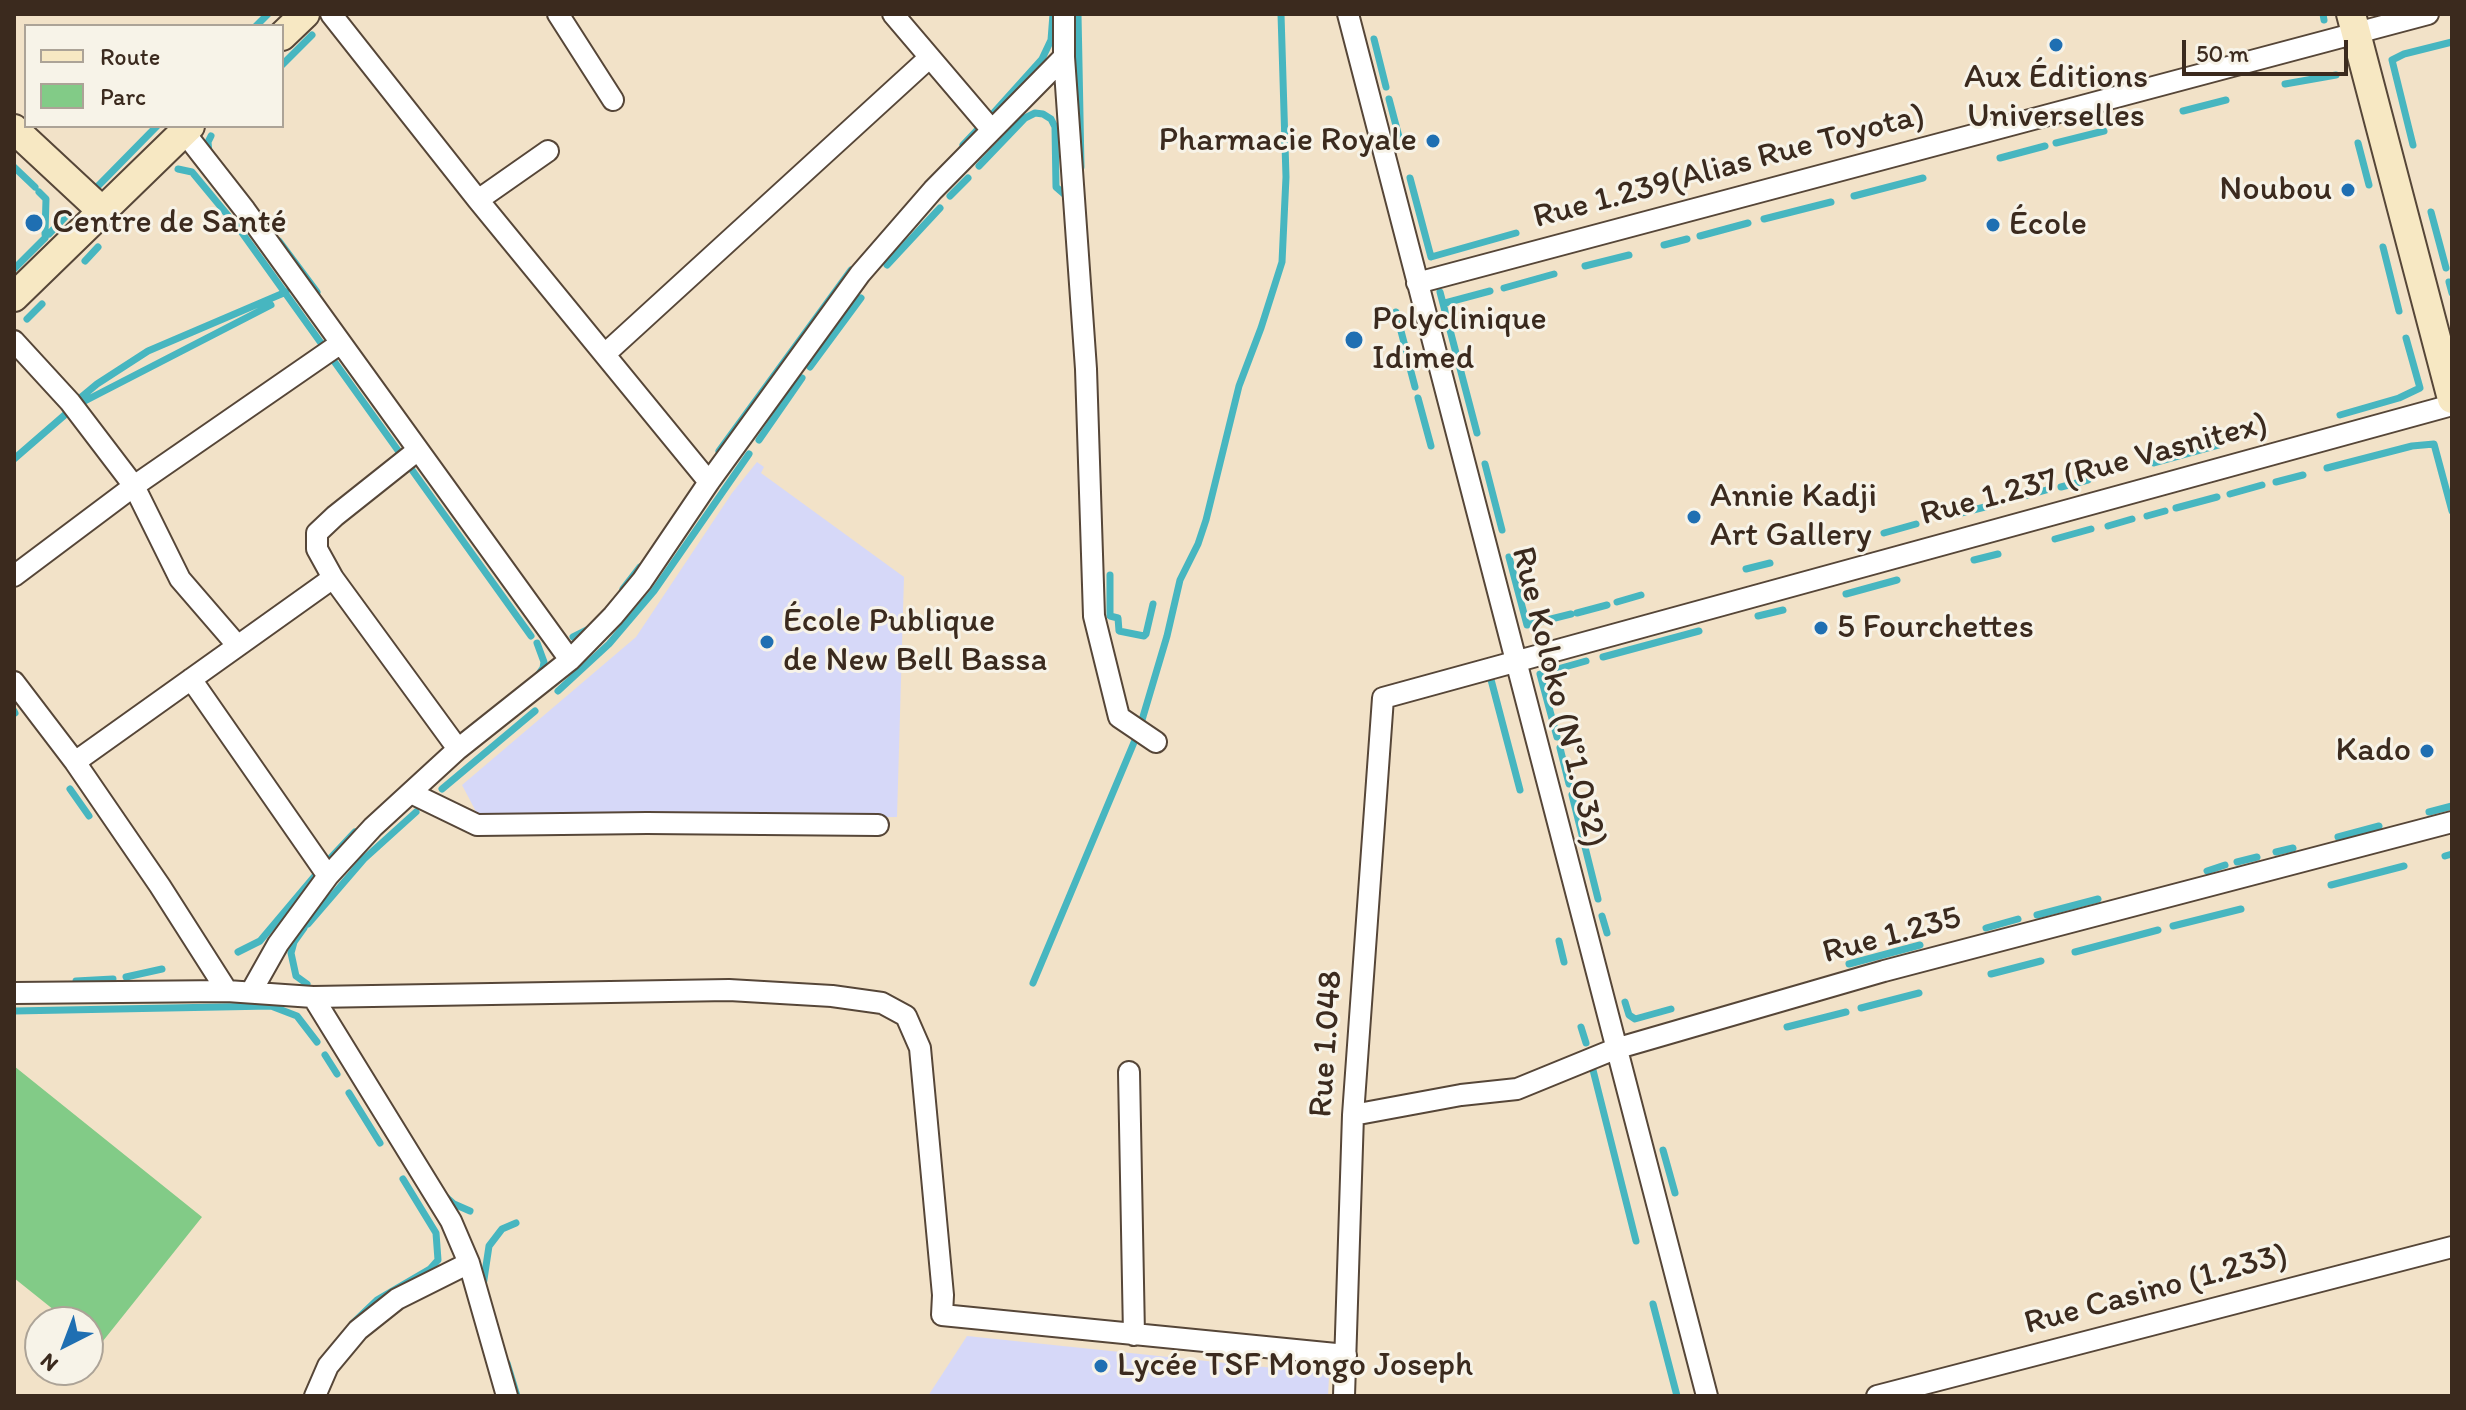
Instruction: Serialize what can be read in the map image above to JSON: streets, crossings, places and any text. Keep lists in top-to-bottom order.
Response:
{
  "streets": {
    "street": [
      "Rue 1.239(Alias Rue Toyota)",
      "Rue 1.237 (Rue Vasnitex)",
      "Rue Koloko (N°1.032)",
      "Rue 1.235",
      "Rue 1.048",
      "Rue Casino (1.233)"
    ]
  },
  "crossings": [
    ["Rue 1.239(Alias Rue Toyota)", "Rue Koloko (N°1.032)"],
    ["Rue 1.237 (Rue Vasnitex)", "Rue Koloko (N°1.032)"],
    ["Rue 1.237 (Rue Vasnitex)", "Rue 1.048"],
    ["Rue Koloko (N°1.032)", "Rue 1.235"],
    ["Rue 1.235", "Rue 1.048"]
  ],
  "places": [
    "Aux Éditions Universelles",
    "Pharmacie Royale",
    "Noubou",
    "Centre de Santé",
    "École",
    "Polyclinique Idimed",
    "Annie Kadji Art Gallery",
    "5 Fourchettes",
    "École Publique de New Bell Bassa",
    "Kado",
    "Lycée TSF Mongo Joseph"
  ],
  "legend": ["Route", "Parc"],
  "scale_bar": "50 m",
  "north": "bottom left"
}
